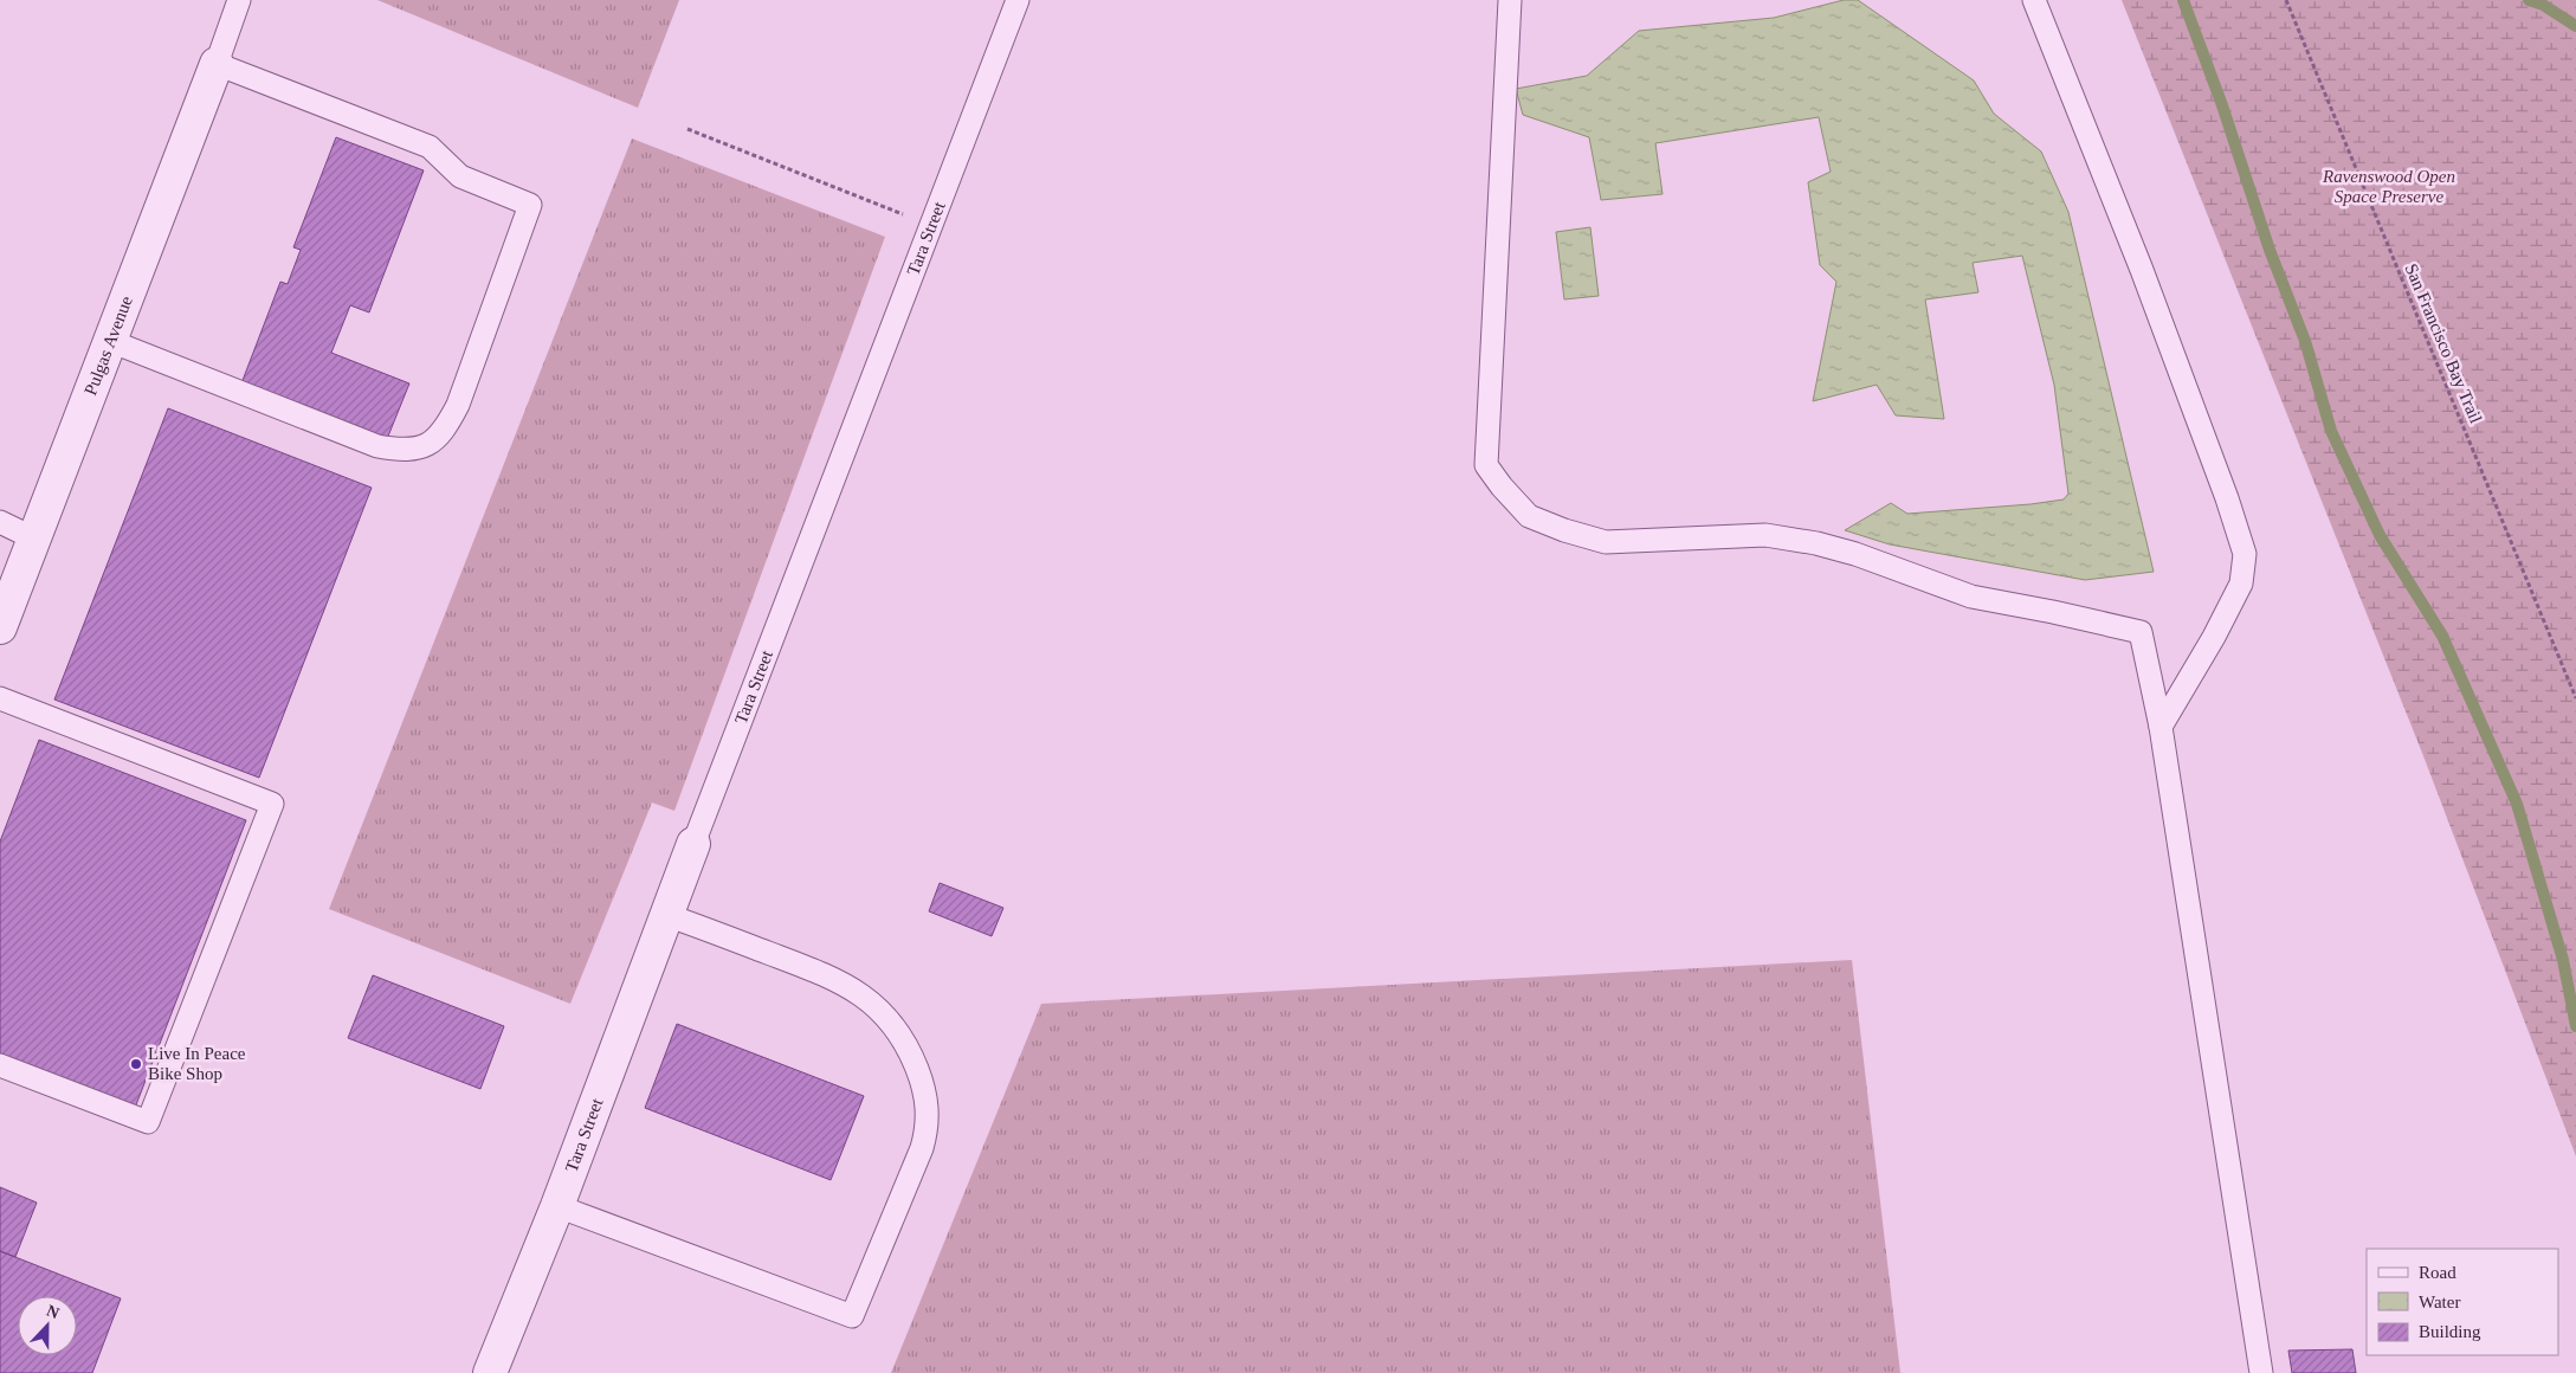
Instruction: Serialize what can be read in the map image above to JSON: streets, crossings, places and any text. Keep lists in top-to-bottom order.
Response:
{
  "streets": {
    "street": ["Tara Street", "Pulgas Avenue"],
    "path": ["San Francisco Bay Trail"]
  },
  "parks": ["Ravenswood Open Space Preserve"],
  "places": ["Live In Peace Bike Shop"],
  "legend": ["Road", "Water", "Building"],
  "north": "top"
}
